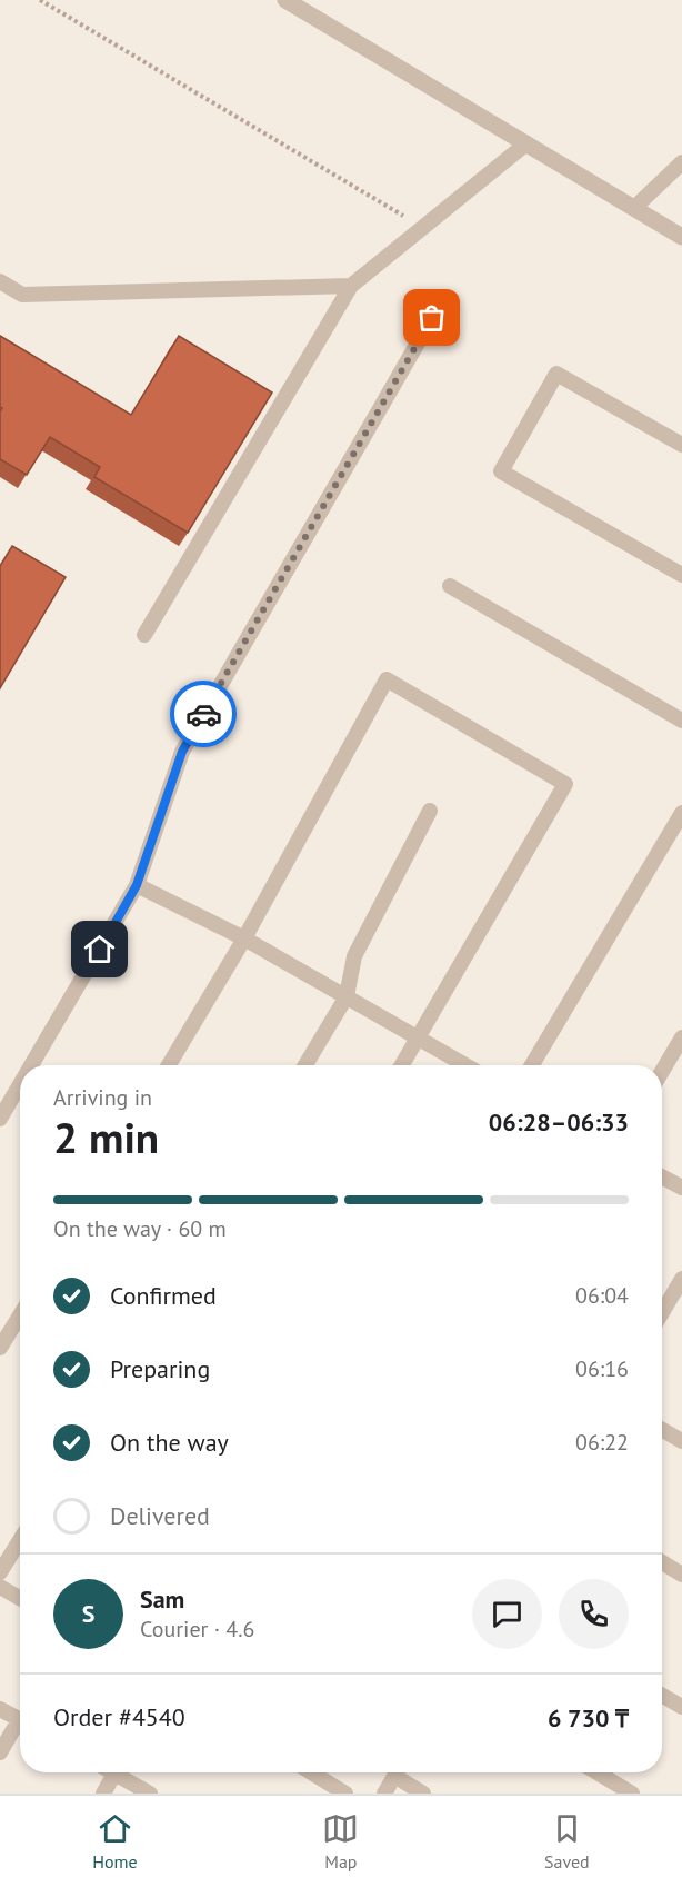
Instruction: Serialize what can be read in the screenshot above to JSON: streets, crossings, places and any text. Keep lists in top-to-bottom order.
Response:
{
  "page": {
    "heading": ["2 min", "Arriving in", "06:28–06:33"],
    "panel": [
      "Sam",
      "Courier · 4.6",
      "Order #4540",
      "6 730 ₸"
    ],
    "bar": "On the way · 60 m",
    "list": [
      ["Confirmed", "06:04"],
      ["Preparing", "06:16"],
      ["On the way", "06:22"],
      "Delivered"
    ],
    "round": "S",
    "tabs": ["Home", "Map", "Saved"]
  }
}
